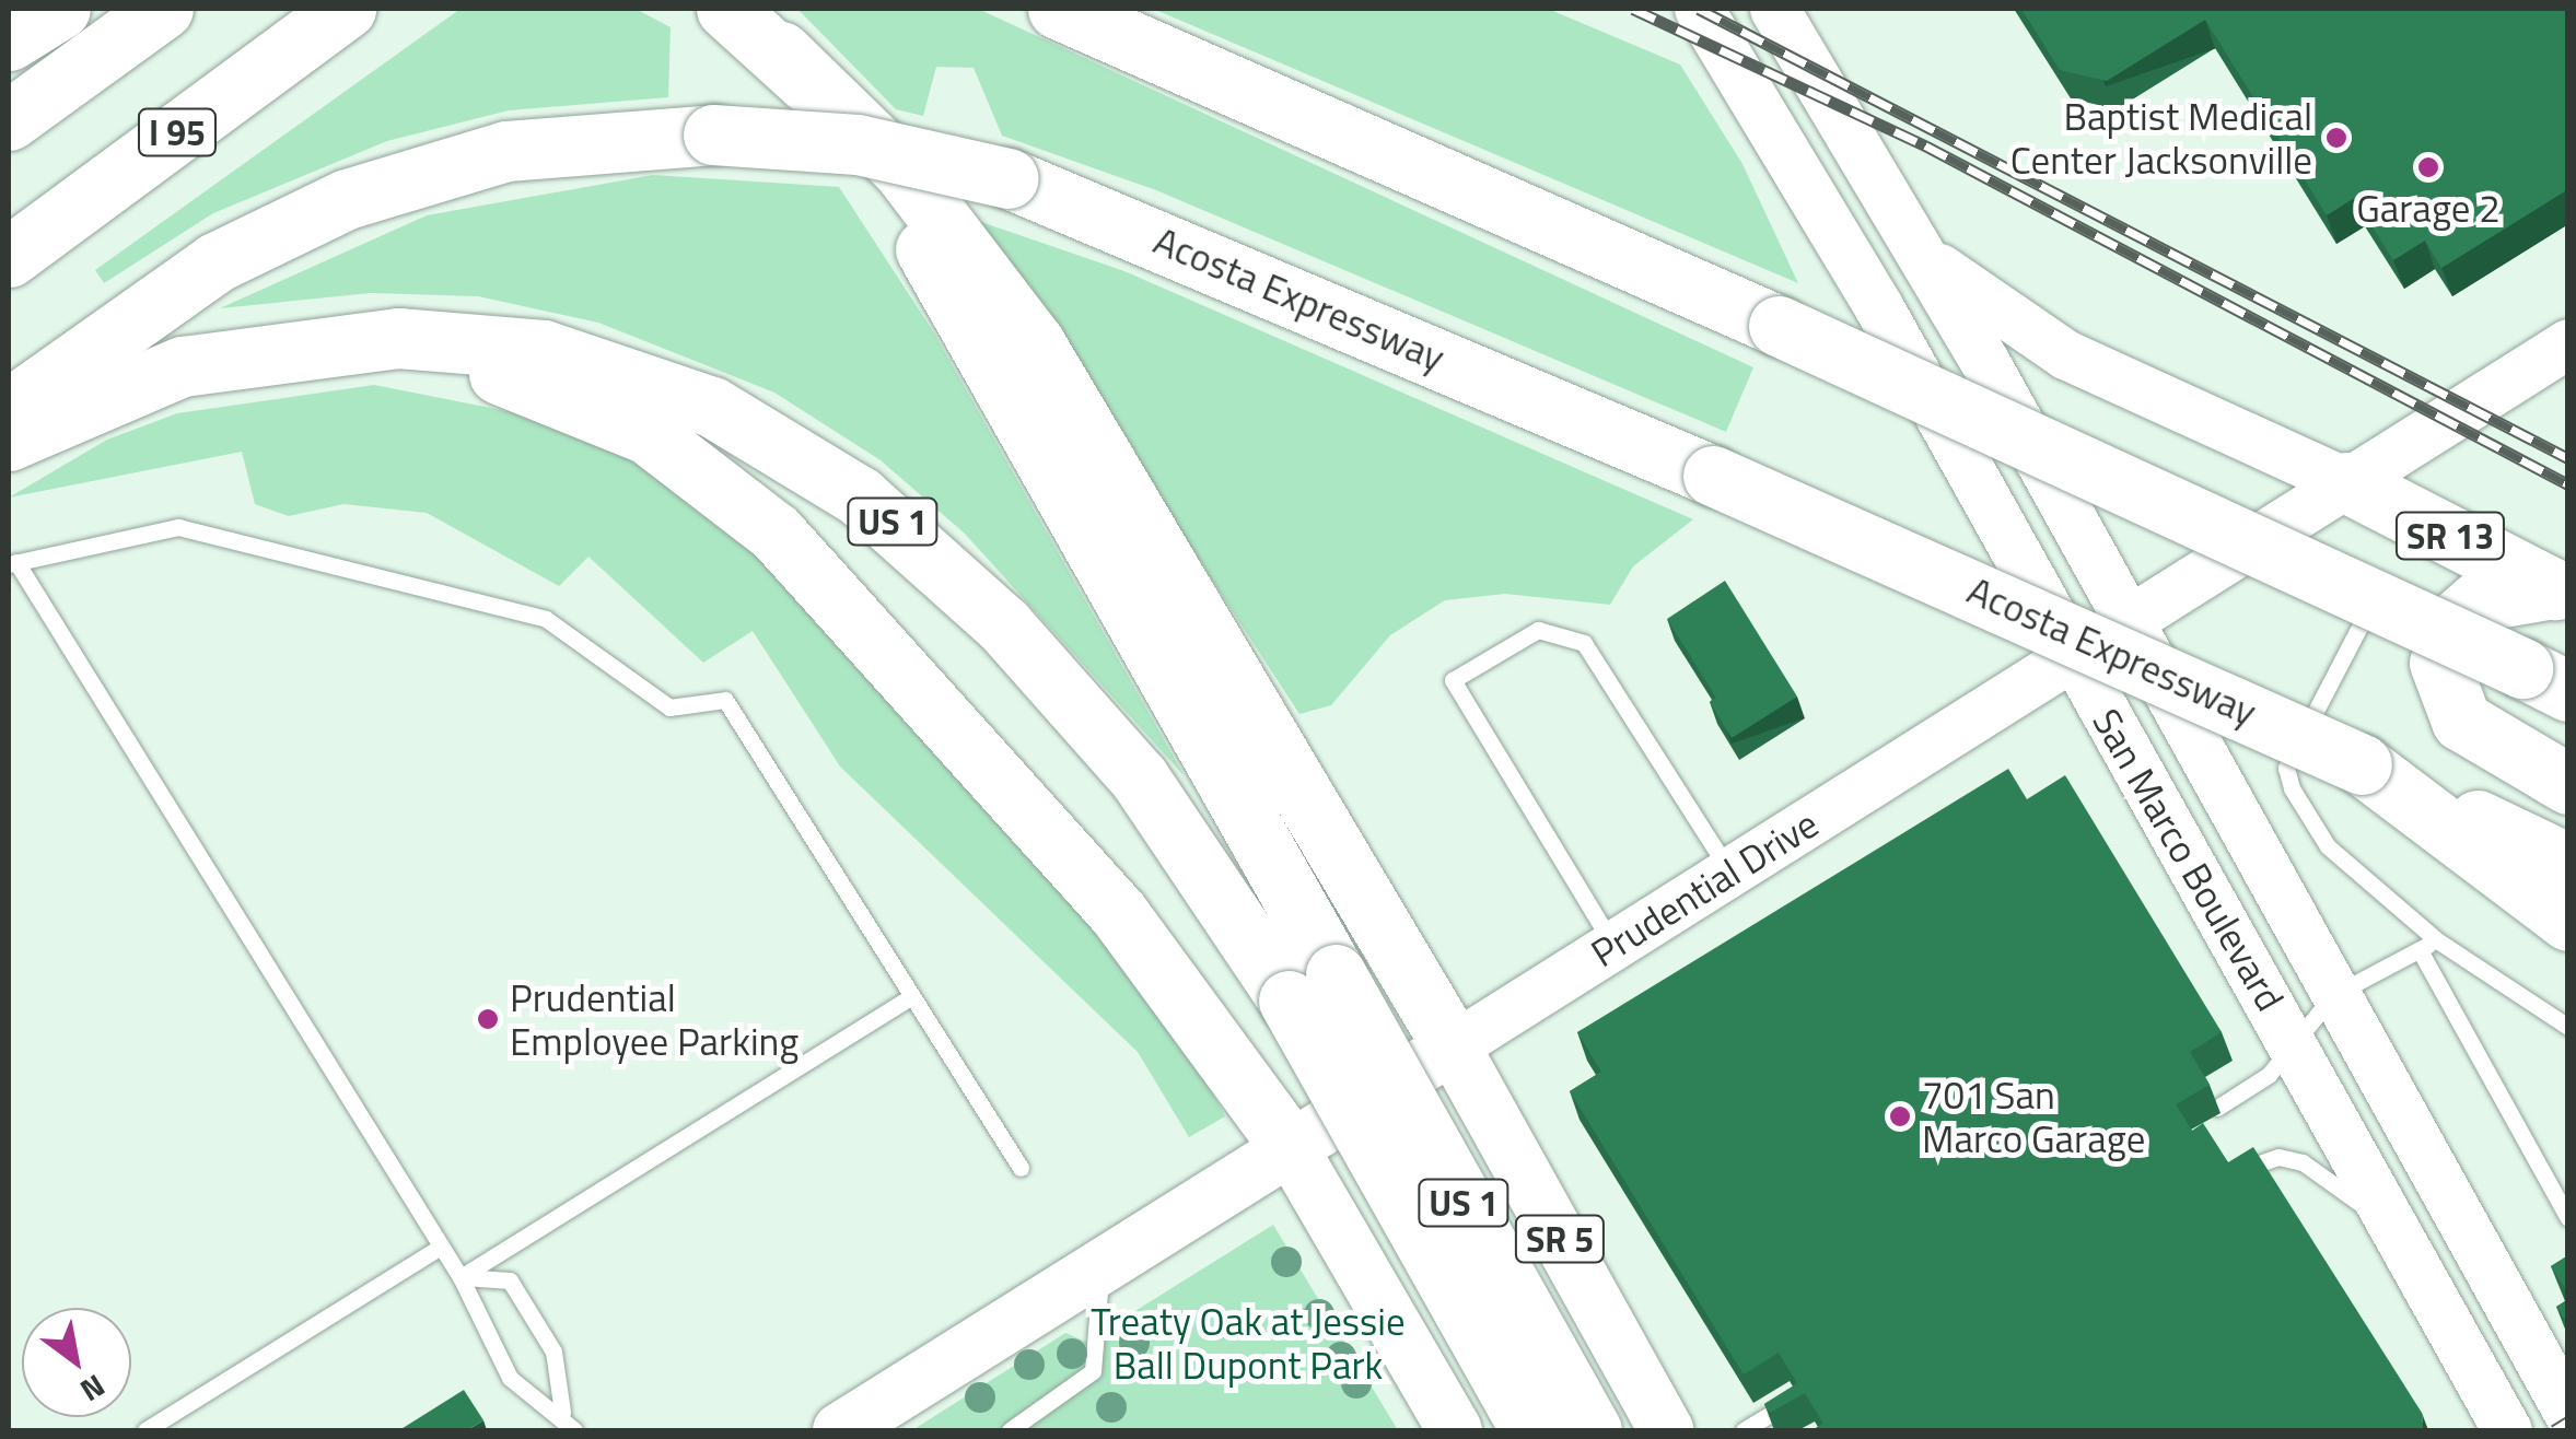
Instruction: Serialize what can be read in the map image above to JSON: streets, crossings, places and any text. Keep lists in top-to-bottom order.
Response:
{
  "streets": {
    "highway": [
      "I 95",
      "Acosta Expressway",
      "US 1",
      "SR 13"
    ],
    "main road": ["San Marco Boulevard", "Prudential Drive", "SR 5"]
  },
  "crossings": [
    ["SR 13", "Prudential Drive"],
    ["San Marco Boulevard", "Prudential Drive"],
    ["Prudential Drive", "SR 5"]
  ],
  "parks": ["Treaty Oak at Jessie Ball Dupont Park"],
  "places": [
    "Baptist Medical Center Jacksonville",
    "Garage 2",
    "Prudential Employee Parking",
    "701 San Marco Garage"
  ],
  "north": "bottom right"
}
